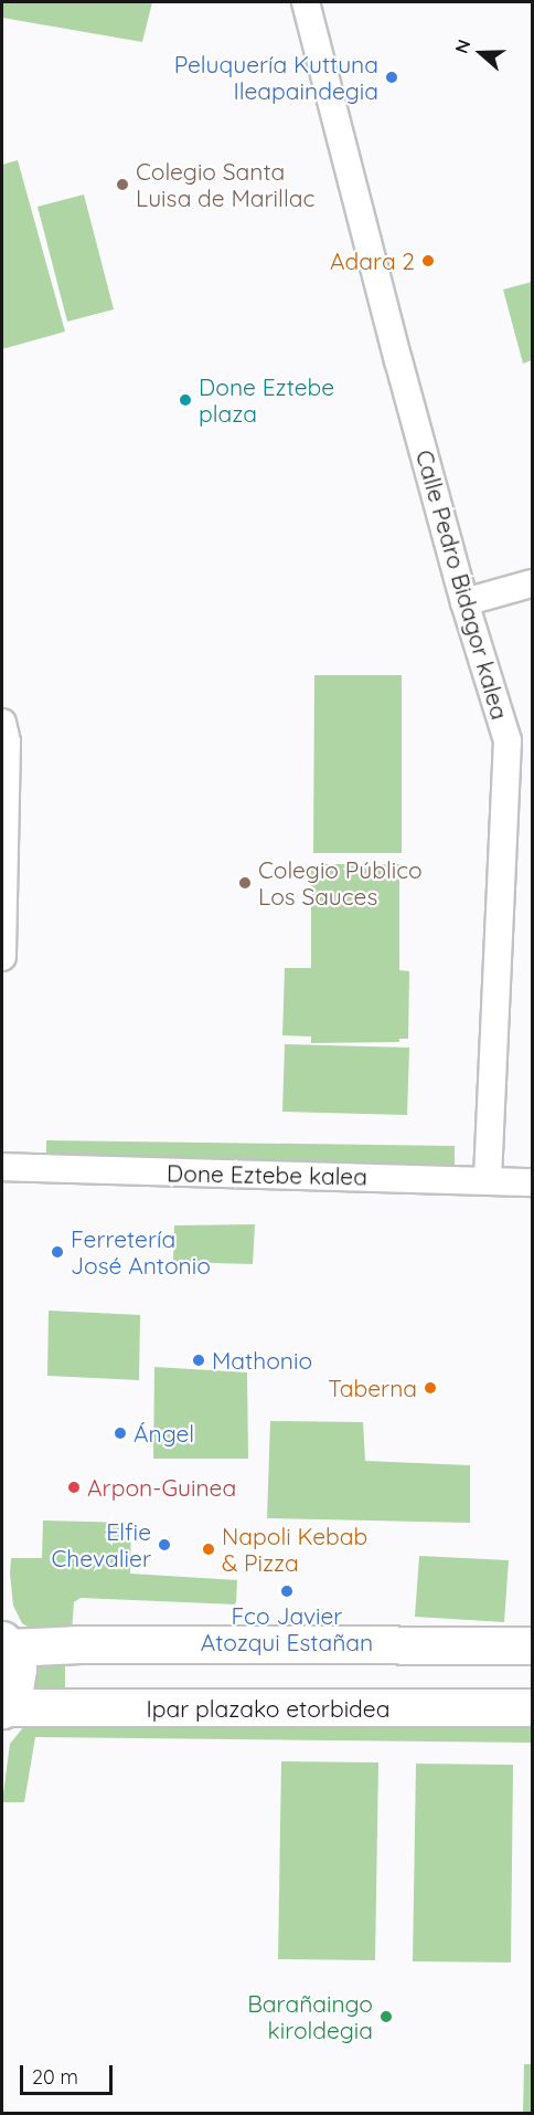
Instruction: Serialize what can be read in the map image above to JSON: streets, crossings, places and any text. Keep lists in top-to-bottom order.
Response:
{
  "streets": {
    "street": ["Calle Pedro Bidagor kalea", "Done Eztebe kalea", "Ipar plazako etorbidea"]
  },
  "crossings": [
    ["Calle Pedro Bidagor kalea", "Done Eztebe kalea"]
  ],
  "places": [
    "Peluquería Kuttuna Ileapaindegia",
    "Colegio Santa Luisa de Marillac",
    "Adara 2",
    "Done Eztebe plaza",
    "Colegio Público Los Sauces",
    "Ferretería José Antonio",
    "Mathonio",
    "Taberna",
    "Ángel",
    "Arpon-Guinea",
    "Elfie Chevalier",
    "Napoli Kebab & Pizza",
    "Fco Javier Atozqui Estañan",
    "Barañaingo kiroldegia"
  ],
  "scale_bar": "20 m",
  "north": "left"
}
